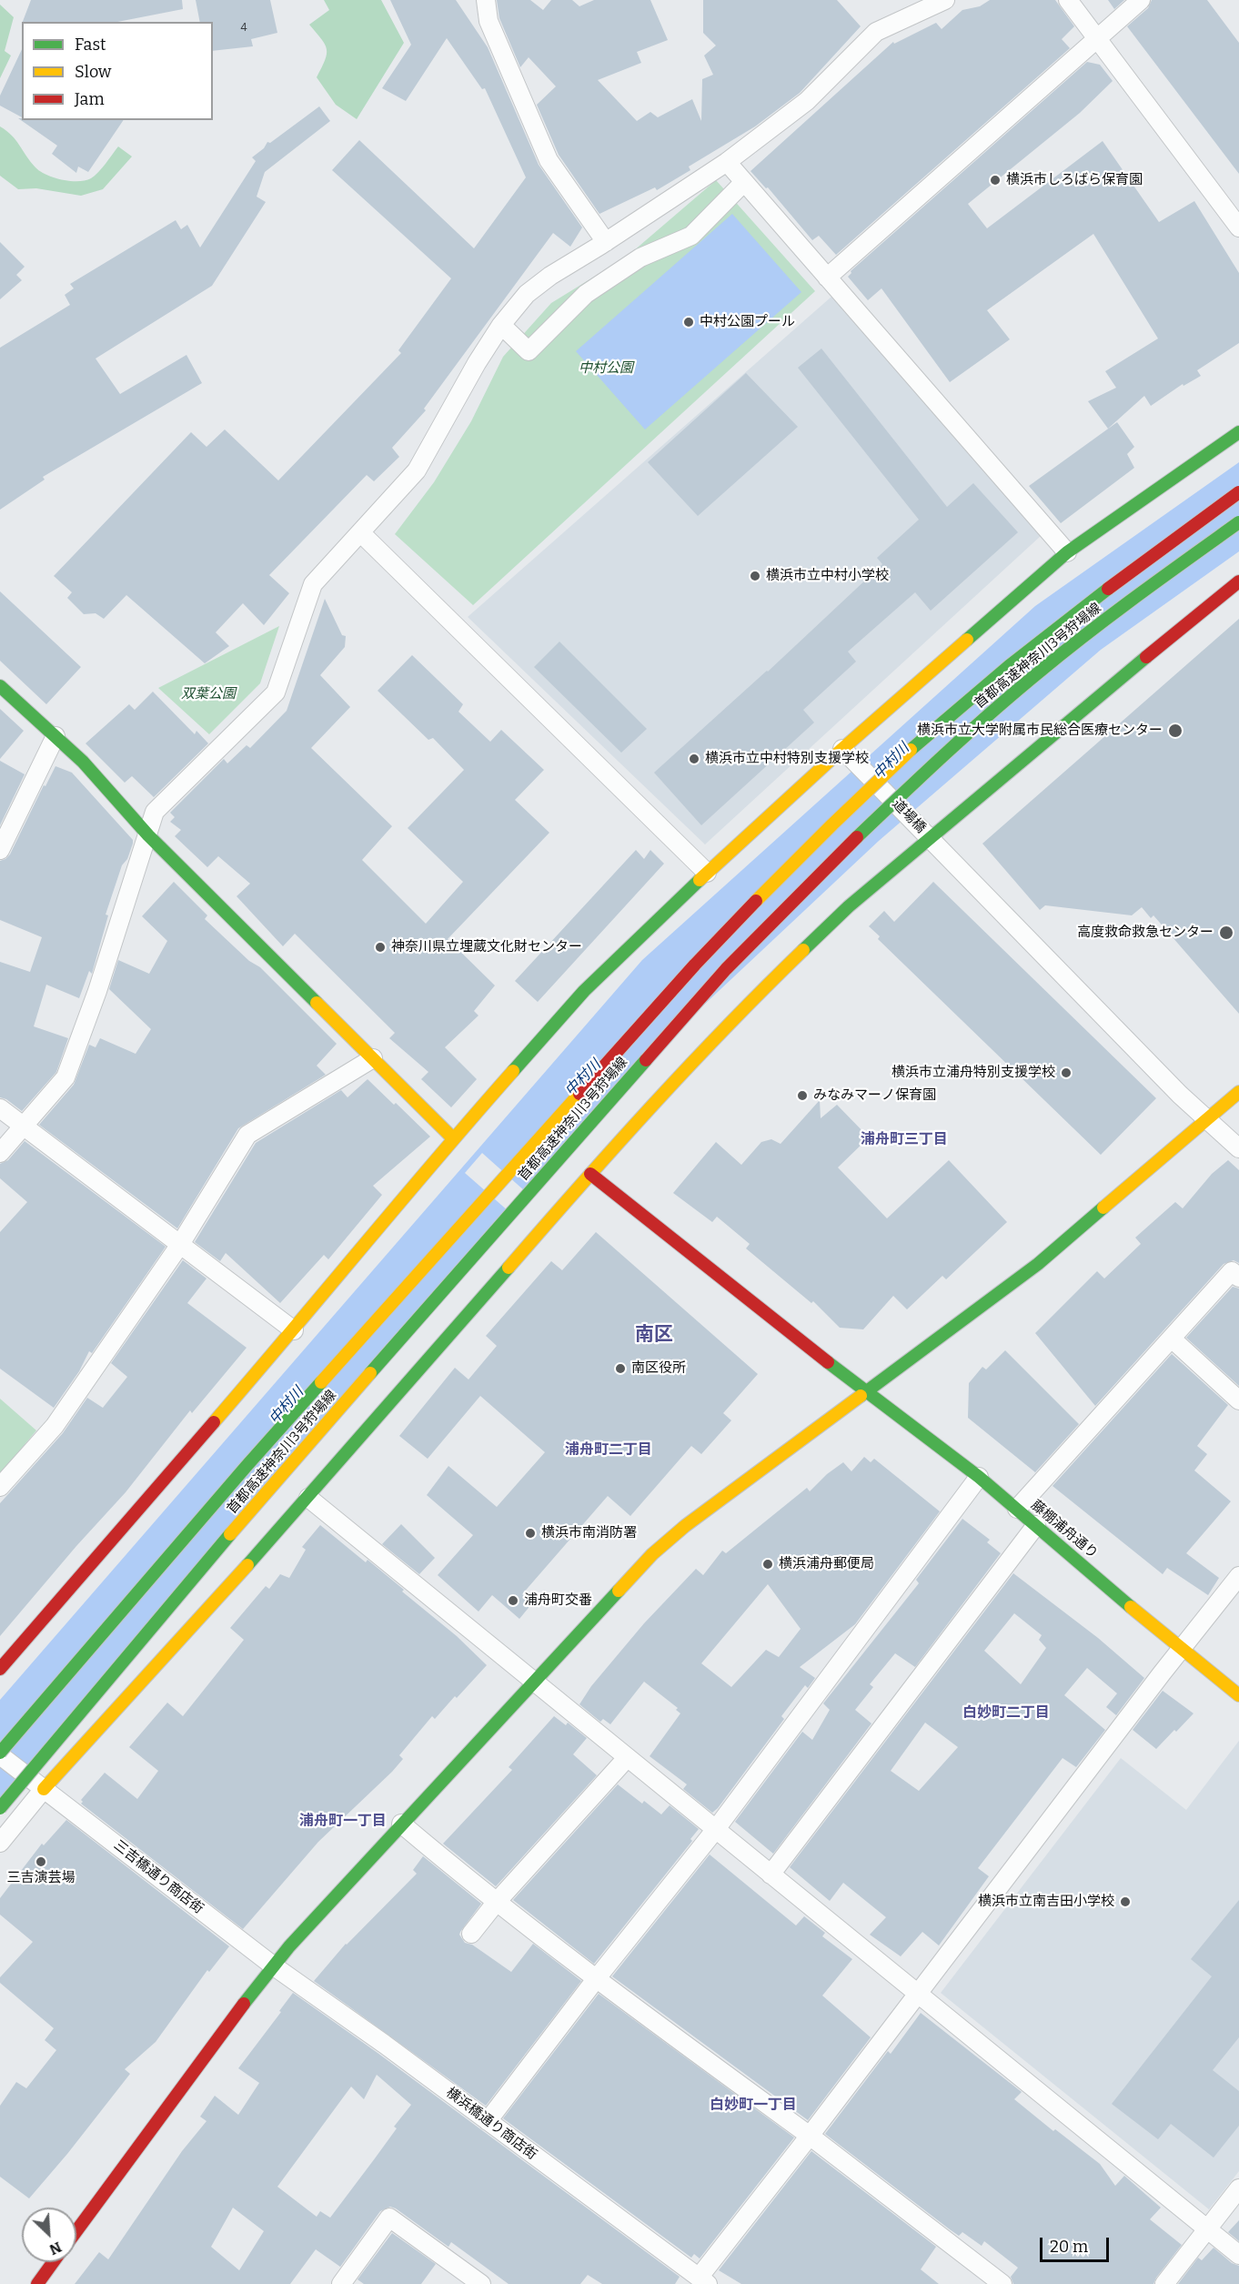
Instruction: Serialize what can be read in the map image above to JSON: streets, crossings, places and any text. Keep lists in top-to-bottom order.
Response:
{
  "streets": {
    "main road": ["首都高速神奈川3号狩場線", "藤棚浦舟通り"],
    "street": ["道場橋", "三吉橋通り商店街", "横浜橋通り商店街"]
  },
  "crossings": [
    ["首都高速神奈川3号狩場線", "三吉橋通り商店街"],
    ["三吉橋通り商店街", "横浜橋通り商店街"]
  ],
  "districts": [
    "浦舟町三丁目",
    "南区",
    "浦舟町二丁目",
    "白妙町二丁目",
    "浦舟町一丁目",
    "白妙町一丁目"
  ],
  "water": ["中村川"],
  "parks": ["中村公園", "双葉公園"],
  "places": [
    "横浜市しろばら保育園",
    "中村公園プール",
    "横浜市立中村小学校",
    "横浜市立大学附属市民総合医療センター",
    "横浜市立中村特別支援学校",
    "高度救命救急センター",
    "神奈川県立埋蔵文化財センター",
    "横浜市立浦舟特別支援学校",
    "みなみマーノ保育園",
    "南区役所",
    "横浜市南消防署",
    "横浜浦舟郵便局",
    "浦舟町交番",
    "三吉演芸場",
    "横浜市立南吉田小学校"
  ],
  "house_numbers": ["4"],
  "legend": ["Fast", "Slow", "Jam"],
  "scale_bar": "20 m",
  "north": "bottom right"
}
